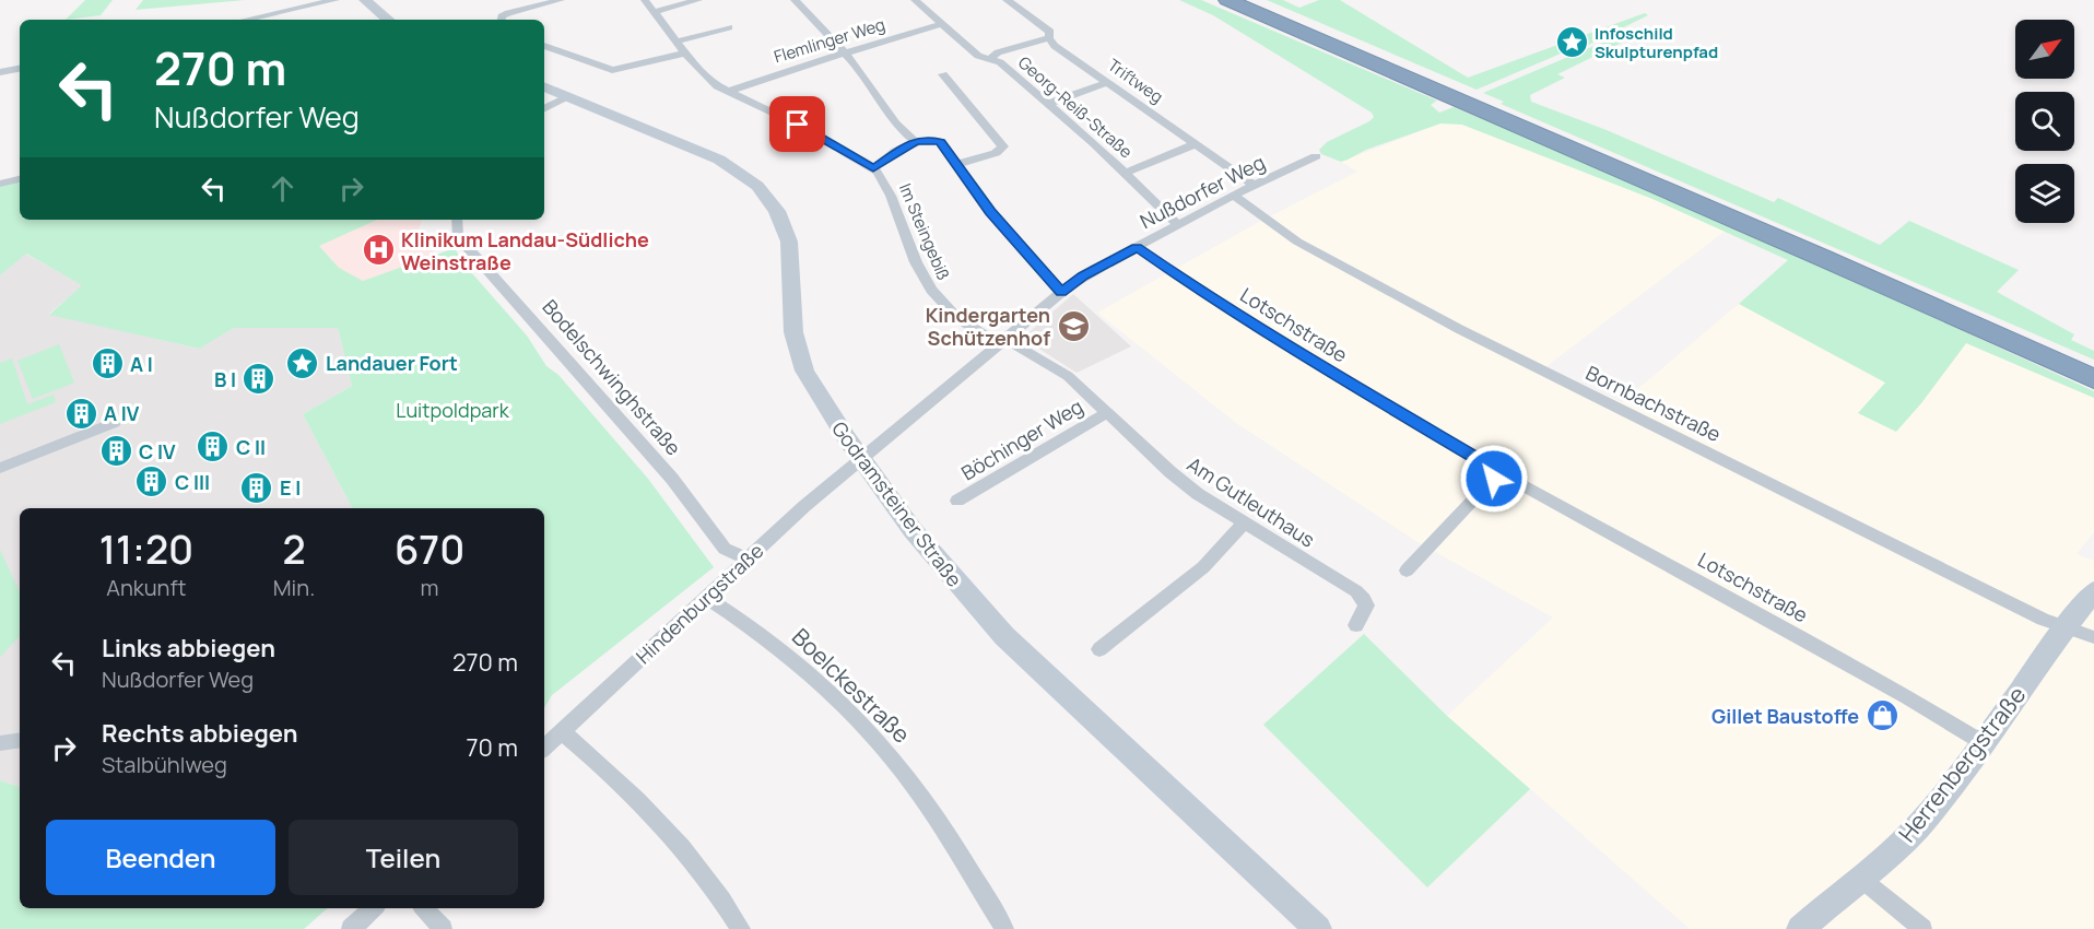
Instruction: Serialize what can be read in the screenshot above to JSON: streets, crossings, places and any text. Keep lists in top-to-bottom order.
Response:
{
  "streets": {
    "street": [
      "Flemlinger Weg",
      "Triftweg",
      "Georg-Reiß-Straße",
      "Nußdorfer Weg",
      "Im Steingebiß",
      "Lotschstraße",
      "Bodelschwinghstraße",
      "Bornbachstraße",
      "Böchinger Weg",
      "Am Gutleuthaus",
      "Godramsteiner Straße",
      "Hindenburgstraße",
      "Boelckestraße",
      "Herrenbergstraße"
    ]
  },
  "crossings": [
    ["Flemlinger Weg", "Georg-Reiß-Straße"],
    ["Flemlinger Weg", "Im Steingebiß"],
    ["Triftweg", "Nußdorfer Weg"],
    ["Georg-Reiß-Straße", "Nußdorfer Weg"],
    ["Nußdorfer Weg", "Im Steingebiß"],
    ["Nußdorfer Weg", "Lotschstraße"],
    ["Nußdorfer Weg", "Bornbachstraße"],
    ["Nußdorfer Weg", "Am Gutleuthaus"],
    ["Nußdorfer Weg", "Godramsteiner Straße"],
    ["Nußdorfer Weg", "Hindenburgstraße"],
    ["Im Steingebiß", "Am Gutleuthaus"],
    ["Lotschstraße", "Herrenbergstraße"],
    ["Bodelschwinghstraße", "Hindenburgstraße"],
    ["Bornbachstraße", "Herrenbergstraße"],
    ["Böchinger Weg", "Am Gutleuthaus"],
    ["Godramsteiner Straße", "Hindenburgstraße"],
    ["Hindenburgstraße", "Boelckestraße"]
  ],
  "parks": ["Luitpoldpark"],
  "places": {
    "place": ["Infoschild Skulpturenpfad", "Landauer Fort"],
    "hospital": ["Klinikum Landau-Südliche Weinstraße"],
    "school or university": ["Kindergarten Schützenhof"],
    "building": [
      "A I",
      "B I",
      "A IV",
      "C II",
      "C IV",
      "C III",
      "E I"
    ],
    "shop": ["Gillet Baustoffe"]
  },
  "north": "top right",
  "page": {
    "turn": ["270 m", "Nußdorfer Weg"],
    "eta": [
      "11:20",
      "Ankunft",
      "2",
      "Min.",
      "670",
      "m"
    ],
    "list": [
      {
        "name": "Links abbiegen",
        "note": "Nußdorfer Weg",
        "value": "270 m"
      },
      {
        "name": "Rechts abbiegen",
        "note": "Stalbühlweg",
        "value": "70 m"
      }
    ],
    "buttons": ["Beenden", "Teilen"]
  }
}
